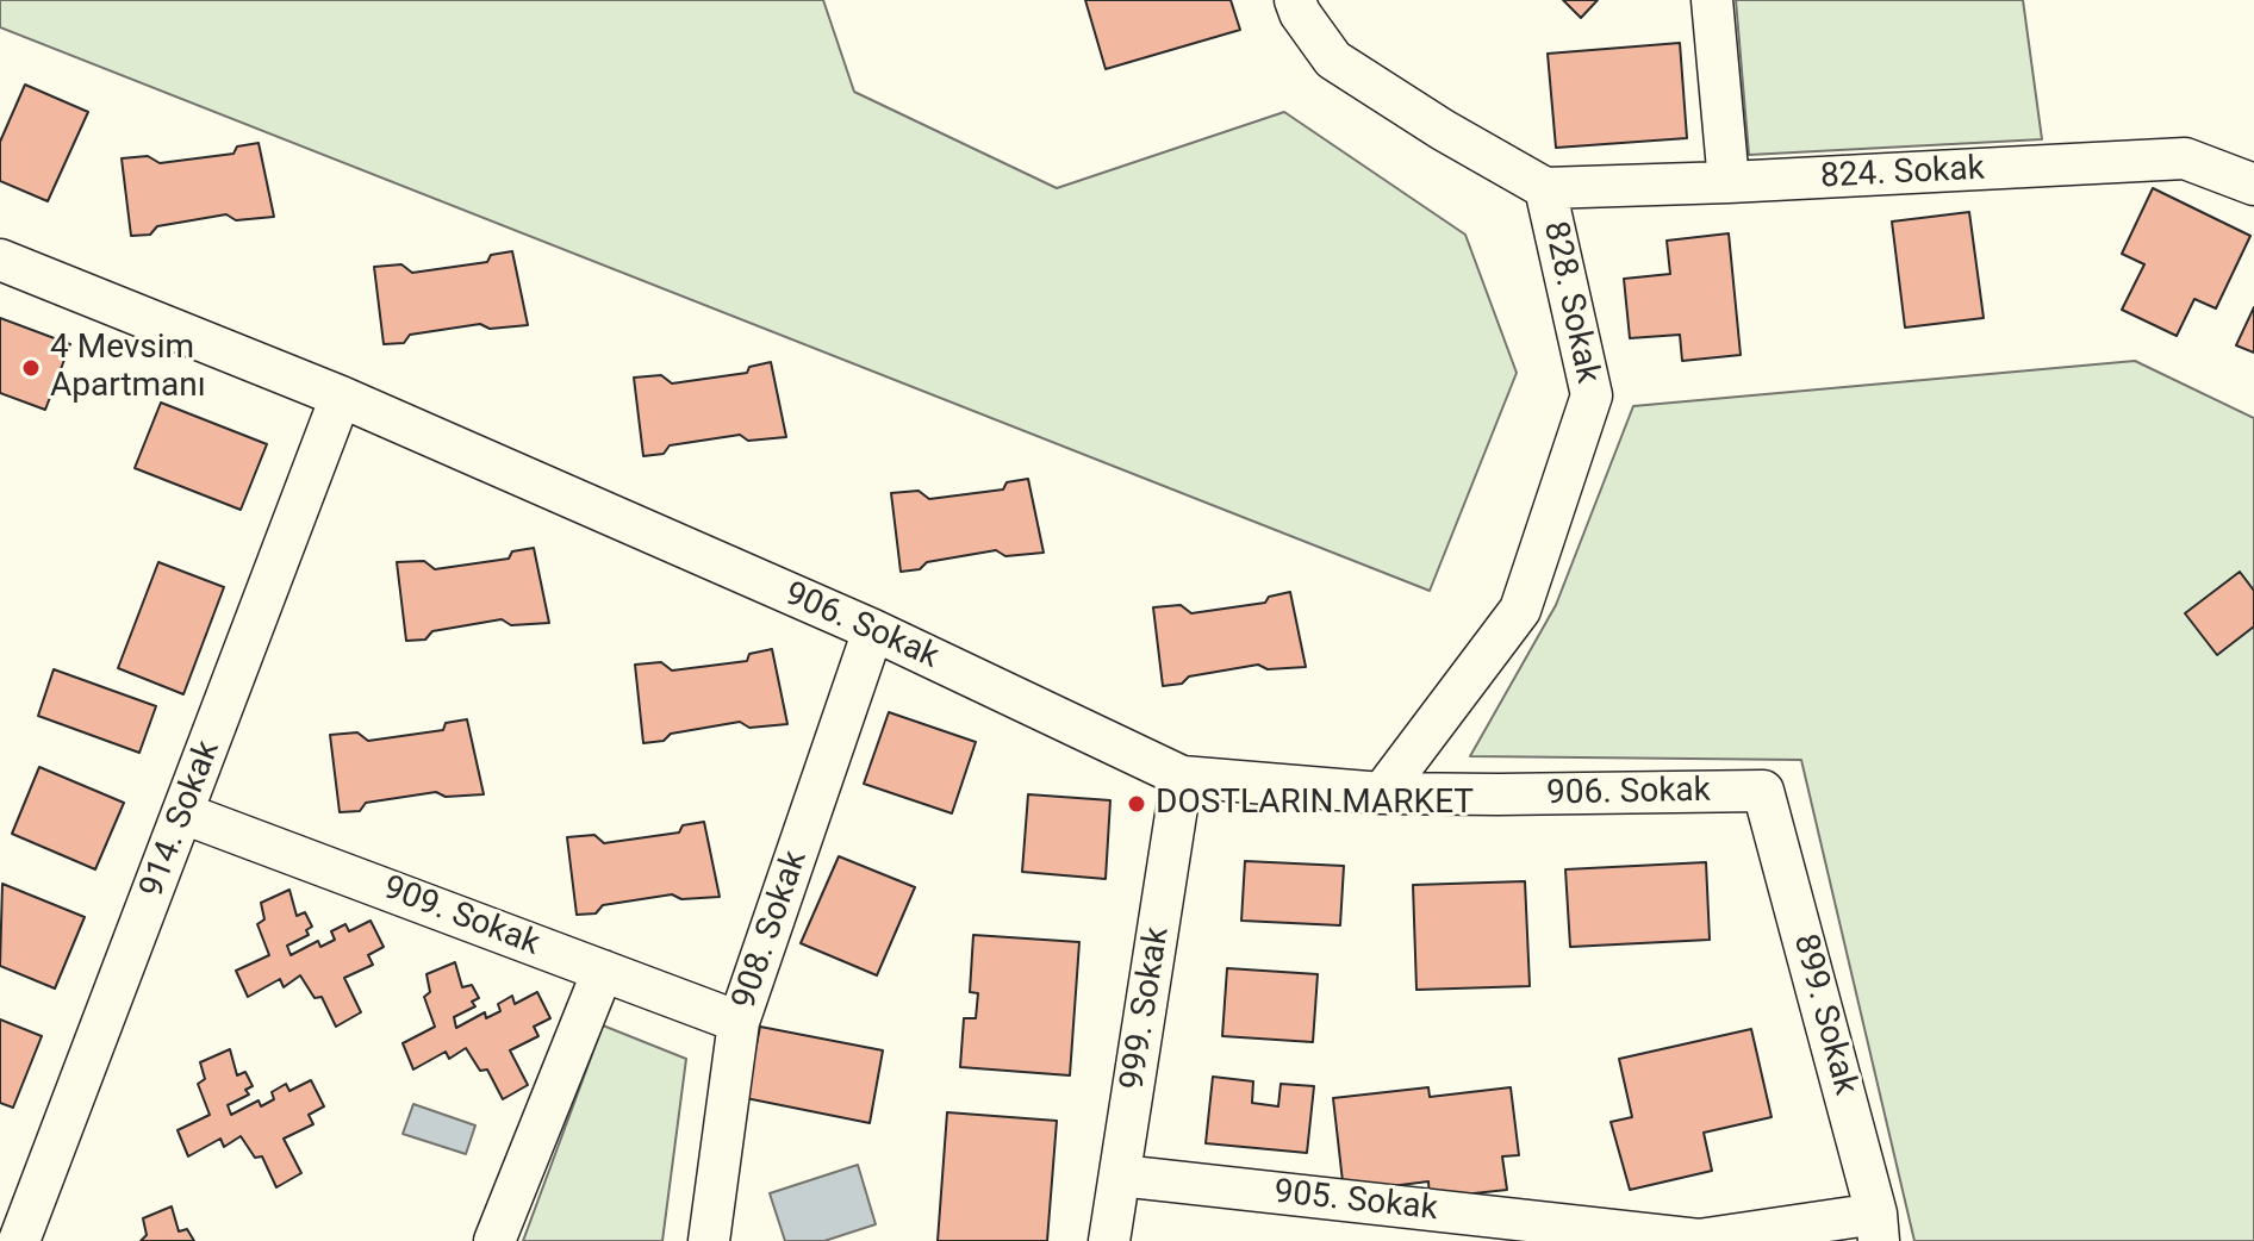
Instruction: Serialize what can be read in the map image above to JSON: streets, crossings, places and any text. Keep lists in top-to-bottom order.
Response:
{
  "streets": {
    "street": [
      "824. Sokak",
      "828. Sokak",
      "906. Sokak",
      "914. Sokak",
      "909. Sokak",
      "908. Sokak",
      "999. Sokak",
      "899. Sokak",
      "905. Sokak"
    ]
  },
  "crossings": [
    ["824. Sokak", "828. Sokak"],
    ["828. Sokak", "906. Sokak"],
    ["906. Sokak", "914. Sokak"],
    ["906. Sokak", "908. Sokak"],
    ["906. Sokak", "999. Sokak"],
    ["906. Sokak", "899. Sokak"],
    ["914. Sokak", "909. Sokak"],
    ["909. Sokak", "908. Sokak"],
    ["999. Sokak", "905. Sokak"],
    ["899. Sokak", "905. Sokak"]
  ],
  "places": ["4 Mevsim Apartmanı", "DOSTLARIN MARKET"]
}
